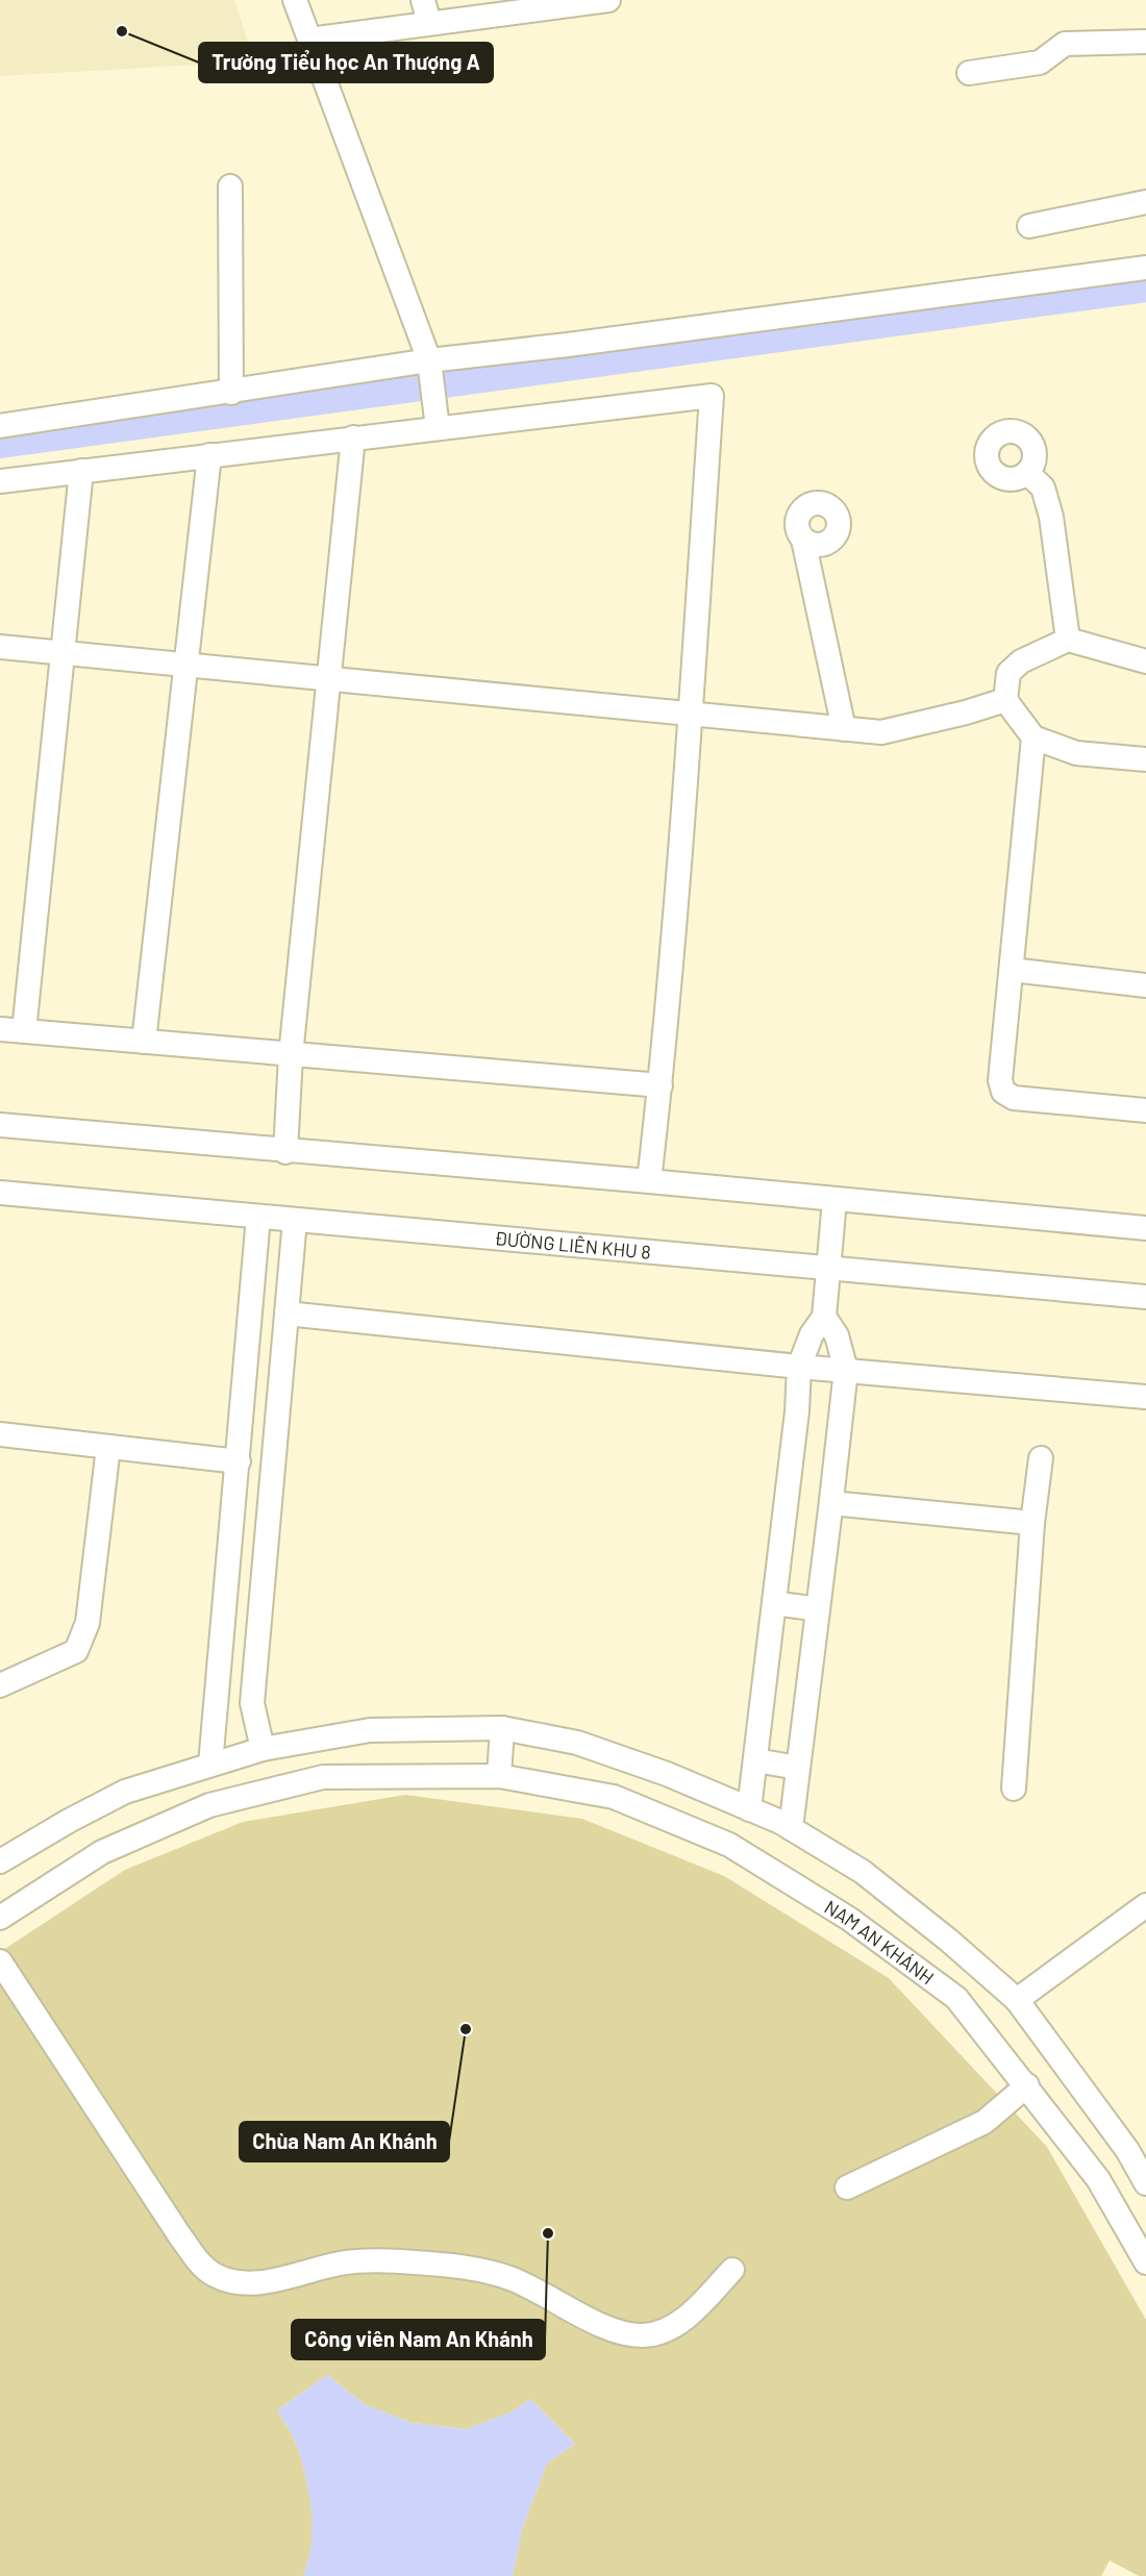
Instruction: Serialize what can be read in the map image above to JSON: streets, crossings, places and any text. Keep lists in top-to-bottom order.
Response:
{
  "streets": {
    "street": ["ĐƯỜNG LIÊN KHU 8", "NAM AN KHÁNH"]
  },
  "places": ["Trường Tiểu học An Thượng A", "Chùa Nam An Khánh", "Công viên Nam An Khánh"]
}
